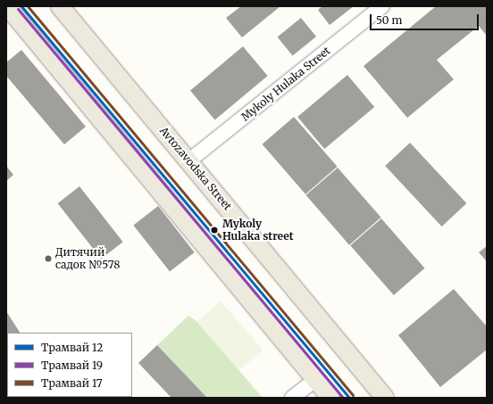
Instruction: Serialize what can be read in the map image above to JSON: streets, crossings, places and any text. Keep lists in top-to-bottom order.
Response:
{
  "streets": {
    "main road": ["Avtozavodska Street"],
    "street": ["Mykoly Hulaka Street"]
  },
  "crossings": [
    ["Mykoly Hulaka Street", "Avtozavodska Street"]
  ],
  "places": ["Mykoly Hulaka street", "Дитячий садок №578"],
  "lines": ["tram line 12", "tram line 17", "tram line 19"],
  "legend": ["Трамвай 12", "Трамвай 19", "Трамвай 17"],
  "scale_bar": "50 m"
}
